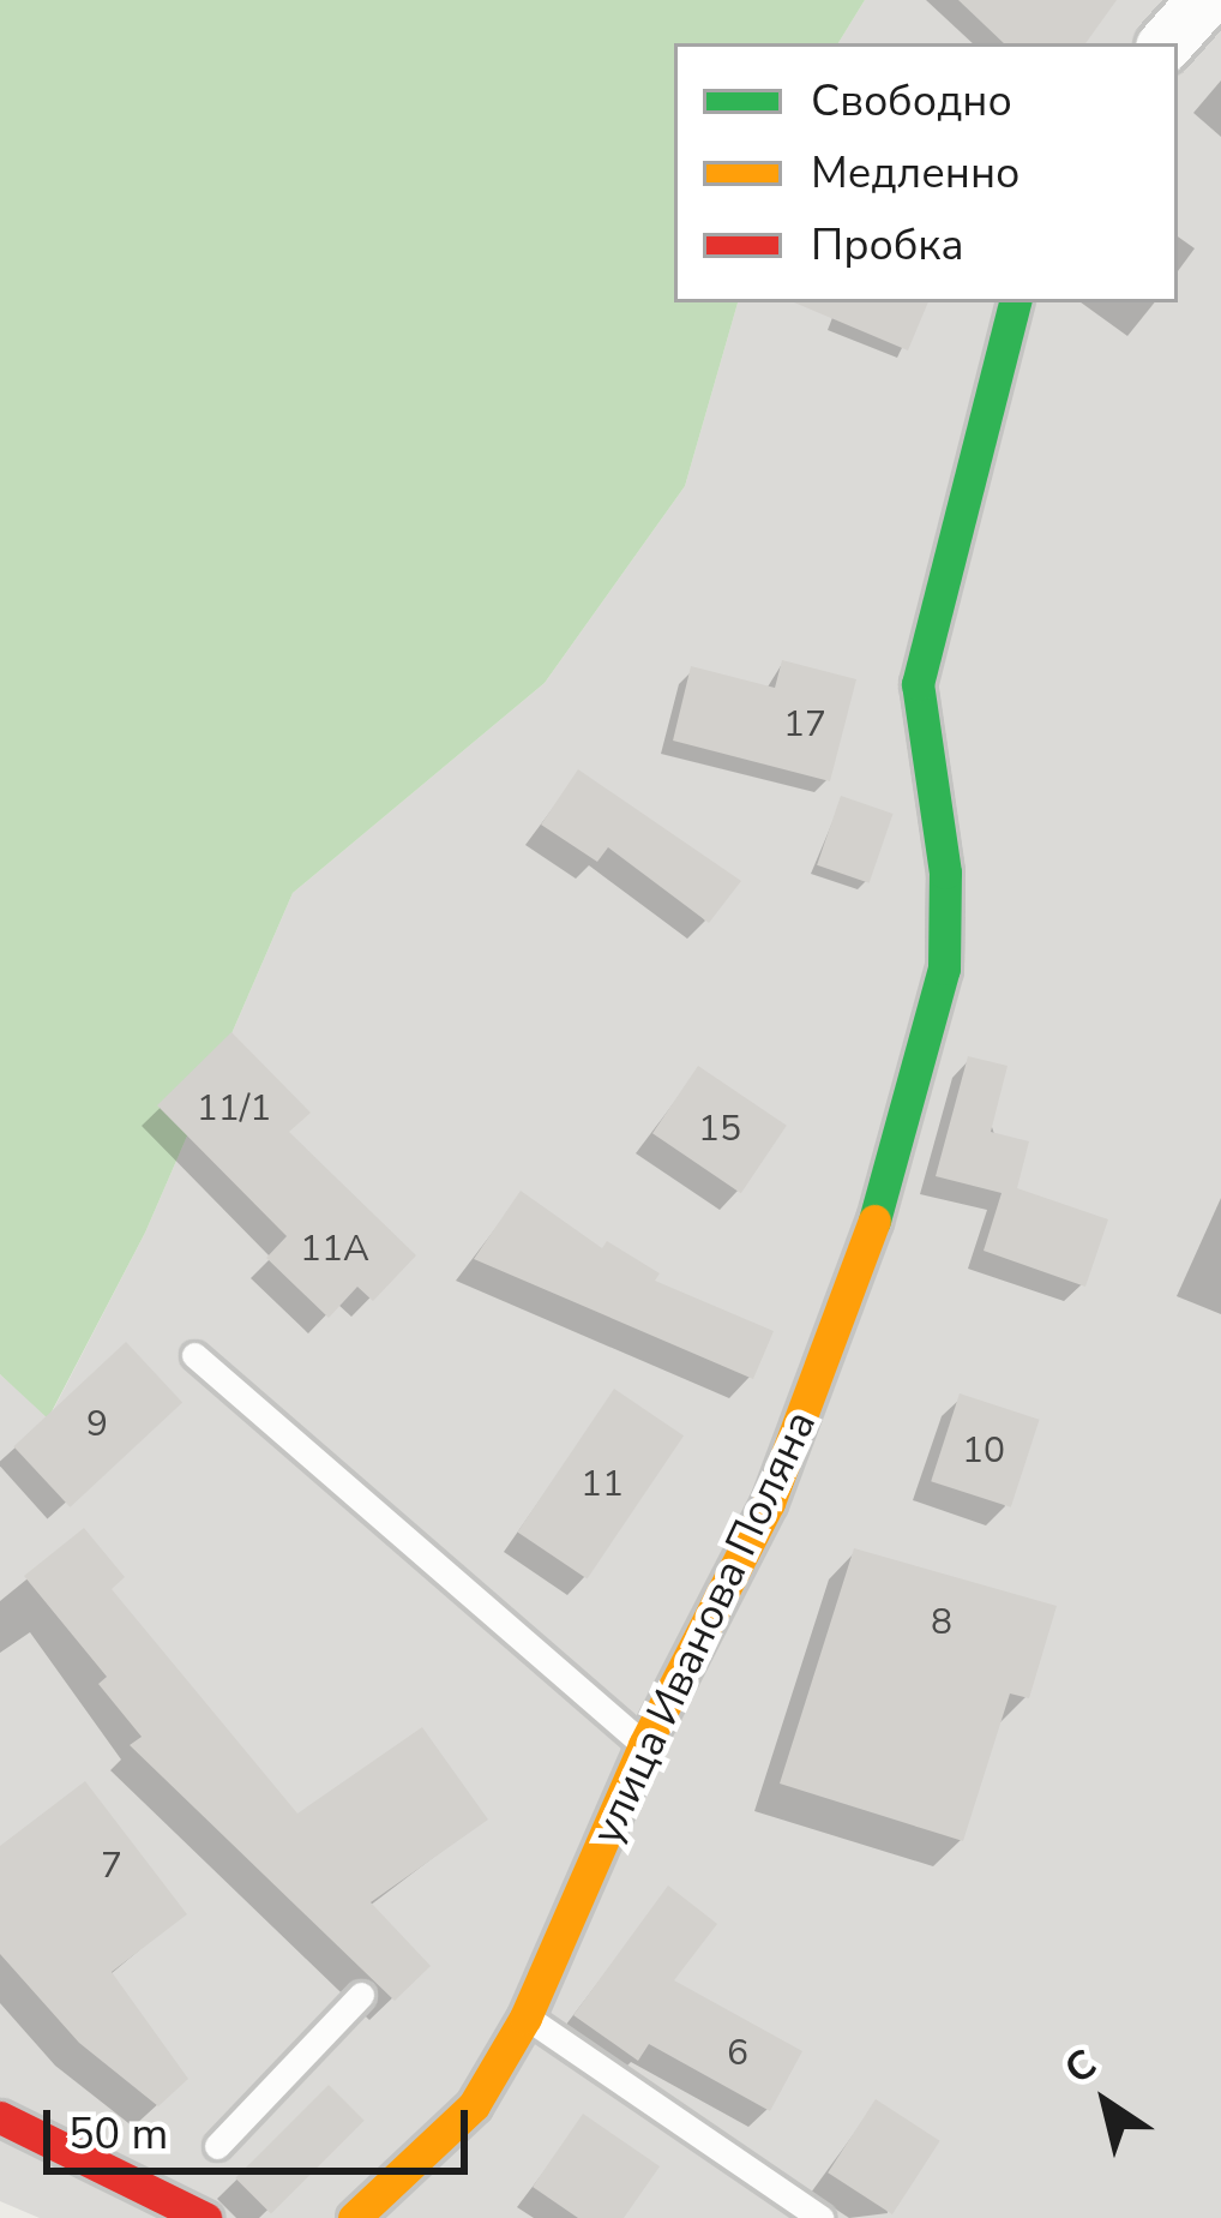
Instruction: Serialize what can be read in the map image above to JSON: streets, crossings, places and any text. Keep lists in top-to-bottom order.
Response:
{
  "streets": {
    "street": ["улица Иванова Поляна"]
  },
  "house_numbers": [
    "17",
    "11/1",
    "15",
    "11А",
    "9",
    "10",
    "11",
    "8",
    "7",
    "6"
  ],
  "legend": ["Свободно", "Медленно", "Пробка"],
  "scale_bar": "50 m",
  "north": "top left"
}
